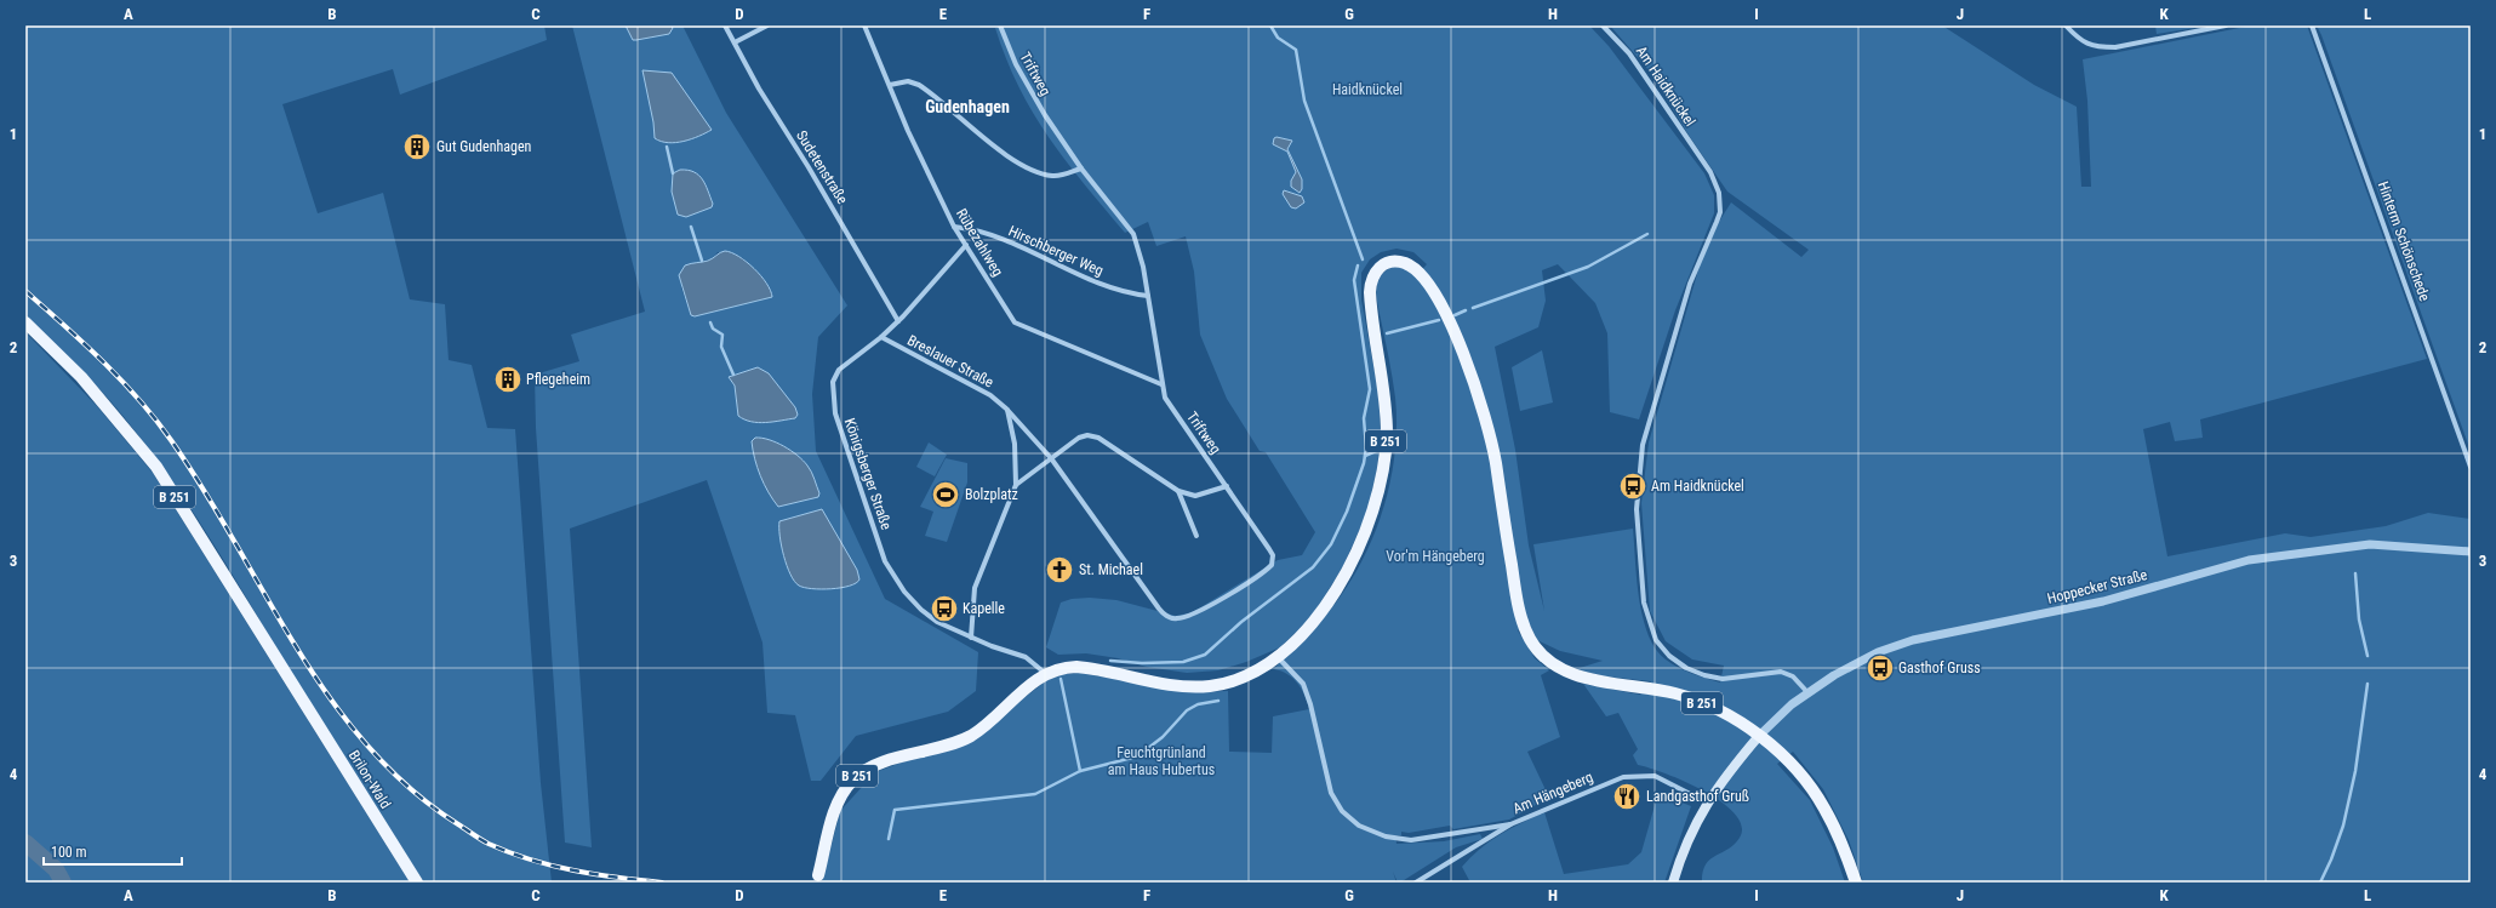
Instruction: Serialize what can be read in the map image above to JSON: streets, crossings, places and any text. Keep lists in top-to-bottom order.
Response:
{
  "streets": {
    "main road": ["B 251", "Brilon-Wald"],
    "street": [
      "Triftweg",
      "Am Haidknückel",
      "Sudetenstraße",
      "Hinterm Schönschede",
      "Rübezahlweg",
      "Hirschberger Weg",
      "Breslauer Straße",
      "Königsberger Straße",
      "Hoppecker Straße",
      "Am Hängeberg"
    ]
  },
  "crossings": [
    ["Triftweg", "Rübezahlweg"],
    ["Triftweg", "Hirschberger Weg"],
    ["Triftweg", "Breslauer Straße"],
    ["Am Haidknückel", "Hoppecker Straße"],
    ["Sudetenstraße", "Königsberger Straße"],
    ["Rübezahlweg", "Hirschberger Weg"],
    ["Rübezahlweg", "Königsberger Straße"],
    ["Breslauer Straße", "Königsberger Straße"],
    ["B 251", "Königsberger Straße"],
    ["B 251", "Hoppecker Straße"]
  ],
  "districts": ["Gudenhagen"],
  "parks": ["Haidknückel", "Vor'm Hängeberg", "Feuchtgrünland am Haus Hubertus"],
  "places": {
    "building": ["Gut Gudenhagen", "Pflegeheim"],
    "bus stop": ["Am Haidknückel", "Kapelle", "Gasthof Gruss"],
    "sports": ["Bolzplatz"],
    "church": ["St. Michael"],
    "restaurant": ["Landgasthof Gruß"]
  },
  "scale_bar": "100 m",
  "grid": {
    "columns": [
      "A",
      "B",
      "C",
      "D",
      "E",
      "F",
      "G",
      "H",
      "I",
      "J",
      "K",
      "L"
    ],
    "rows": [
      "1",
      "2",
      "3",
      "4"
    ]
  }
}
